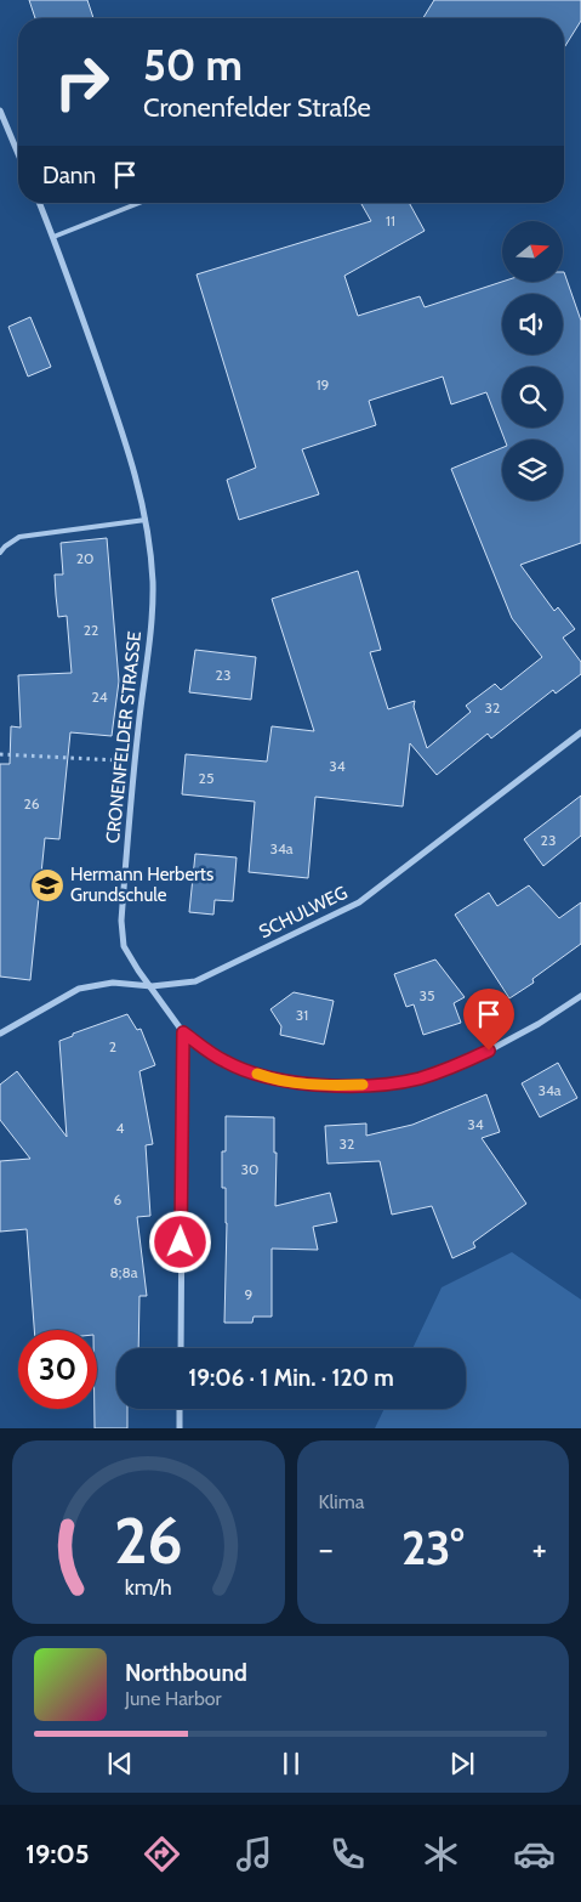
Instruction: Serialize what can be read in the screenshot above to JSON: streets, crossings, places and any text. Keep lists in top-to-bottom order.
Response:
{
  "streets": {
    "street": ["CRONENFELDER STRASSE", "SCHULWEG"]
  },
  "crossings": [
    ["CRONENFELDER STRASSE", "SCHULWEG"]
  ],
  "places": {
    "school or university": ["Hermann Herberts Grundschule"]
  },
  "house_numbers": [
    "11",
    "19",
    "20",
    "22",
    "23",
    "24",
    "32",
    "34",
    "25",
    "26",
    "23",
    "34a",
    "35",
    "31",
    "2",
    "34a",
    "34",
    "4",
    "32",
    "30",
    "6",
    "8;8a",
    "9"
  ],
  "north": "right",
  "page": {
    "turn": ["50 m", "Cronenfelder Straße"],
    "then": "Dann",
    "limit": "30",
    "trip": "19:06 · 1 Min. · 120 m",
    "tile": "Klima",
    "heat": ["−", "23°", "+"],
    "song": ["Northbound", "June Harbor"],
    "tabs": "19:05",
    "gauge": ["26", "km/h"]
  }
}
